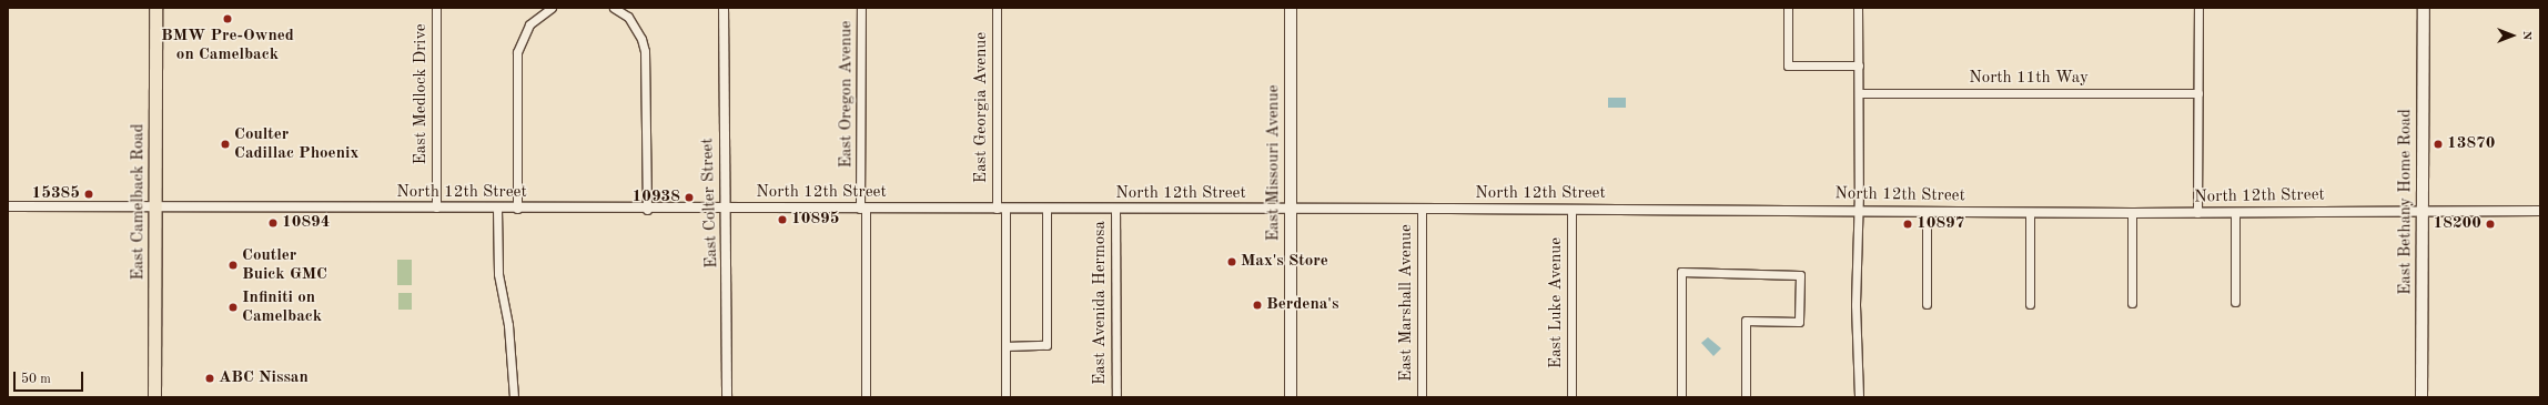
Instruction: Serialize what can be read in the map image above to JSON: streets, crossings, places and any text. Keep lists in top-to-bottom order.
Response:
{
  "streets": {
    "main road": ["East Missouri Avenue", "East Camelback Road", "East Bethany Home Road"],
    "street": [
      "North 11th Way",
      "East Medlock Drive",
      "East Oregon Avenue",
      "East Georgia Avenue",
      "North 12th Street",
      "East Colter Street",
      "East Avenida Hermosa",
      "East Marshall Avenue",
      "East Luke Avenue"
    ]
  },
  "crossings": [
    ["East Medlock Drive", "North 12th Street"],
    ["East Oregon Avenue", "North 12th Street"],
    ["East Georgia Avenue", "North 12th Street"],
    ["East Missouri Avenue", "North 12th Street"],
    ["North 12th Street", "East Camelback Road"],
    ["North 12th Street", "East Bethany Home Road"],
    ["North 12th Street", "East Colter Street"],
    ["North 12th Street", "East Avenida Hermosa"],
    ["North 12th Street", "East Marshall Avenue"],
    ["North 12th Street", "East Luke Avenue"]
  ],
  "places": [
    "BMW Pre-Owned on Camelback",
    "Coulter Cadillac Phoenix",
    "13870",
    "15385",
    "10938",
    "10895",
    "10894",
    "10897",
    "18200",
    "Max's Store",
    "Coutler Buick GMC",
    "Berdena's",
    "Infiniti on Camelback",
    "ABC Nissan"
  ],
  "scale_bar": "50 m",
  "north": "right"
}
